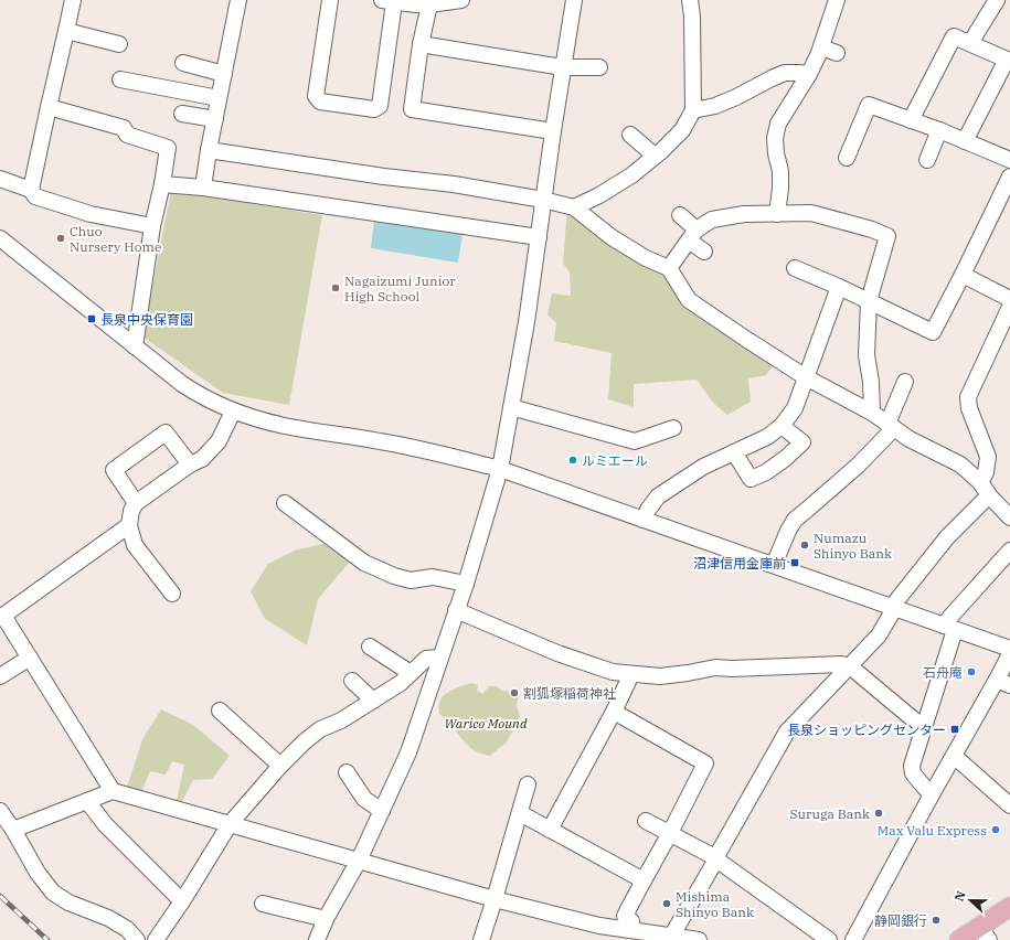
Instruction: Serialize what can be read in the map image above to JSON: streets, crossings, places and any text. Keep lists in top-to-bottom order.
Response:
{
  "parks": ["Warico Mound"],
  "places": {
    "other": [
      "Chuo Nursery Home",
      "Nagaizumi Junior High School",
      "ルミエール",
      "Numazu Shinyo Bank",
      "石舟庵",
      "割狐塚稲荷神社",
      "Suruga Bank",
      "Max Valu Express",
      "Mishima Shinyo Bank",
      "静岡銀行"
    ],
    "transit": ["長泉中央保育園", "沼津信用金庫前", "長泉ショッピングセンター"]
  },
  "north": "left"
}
